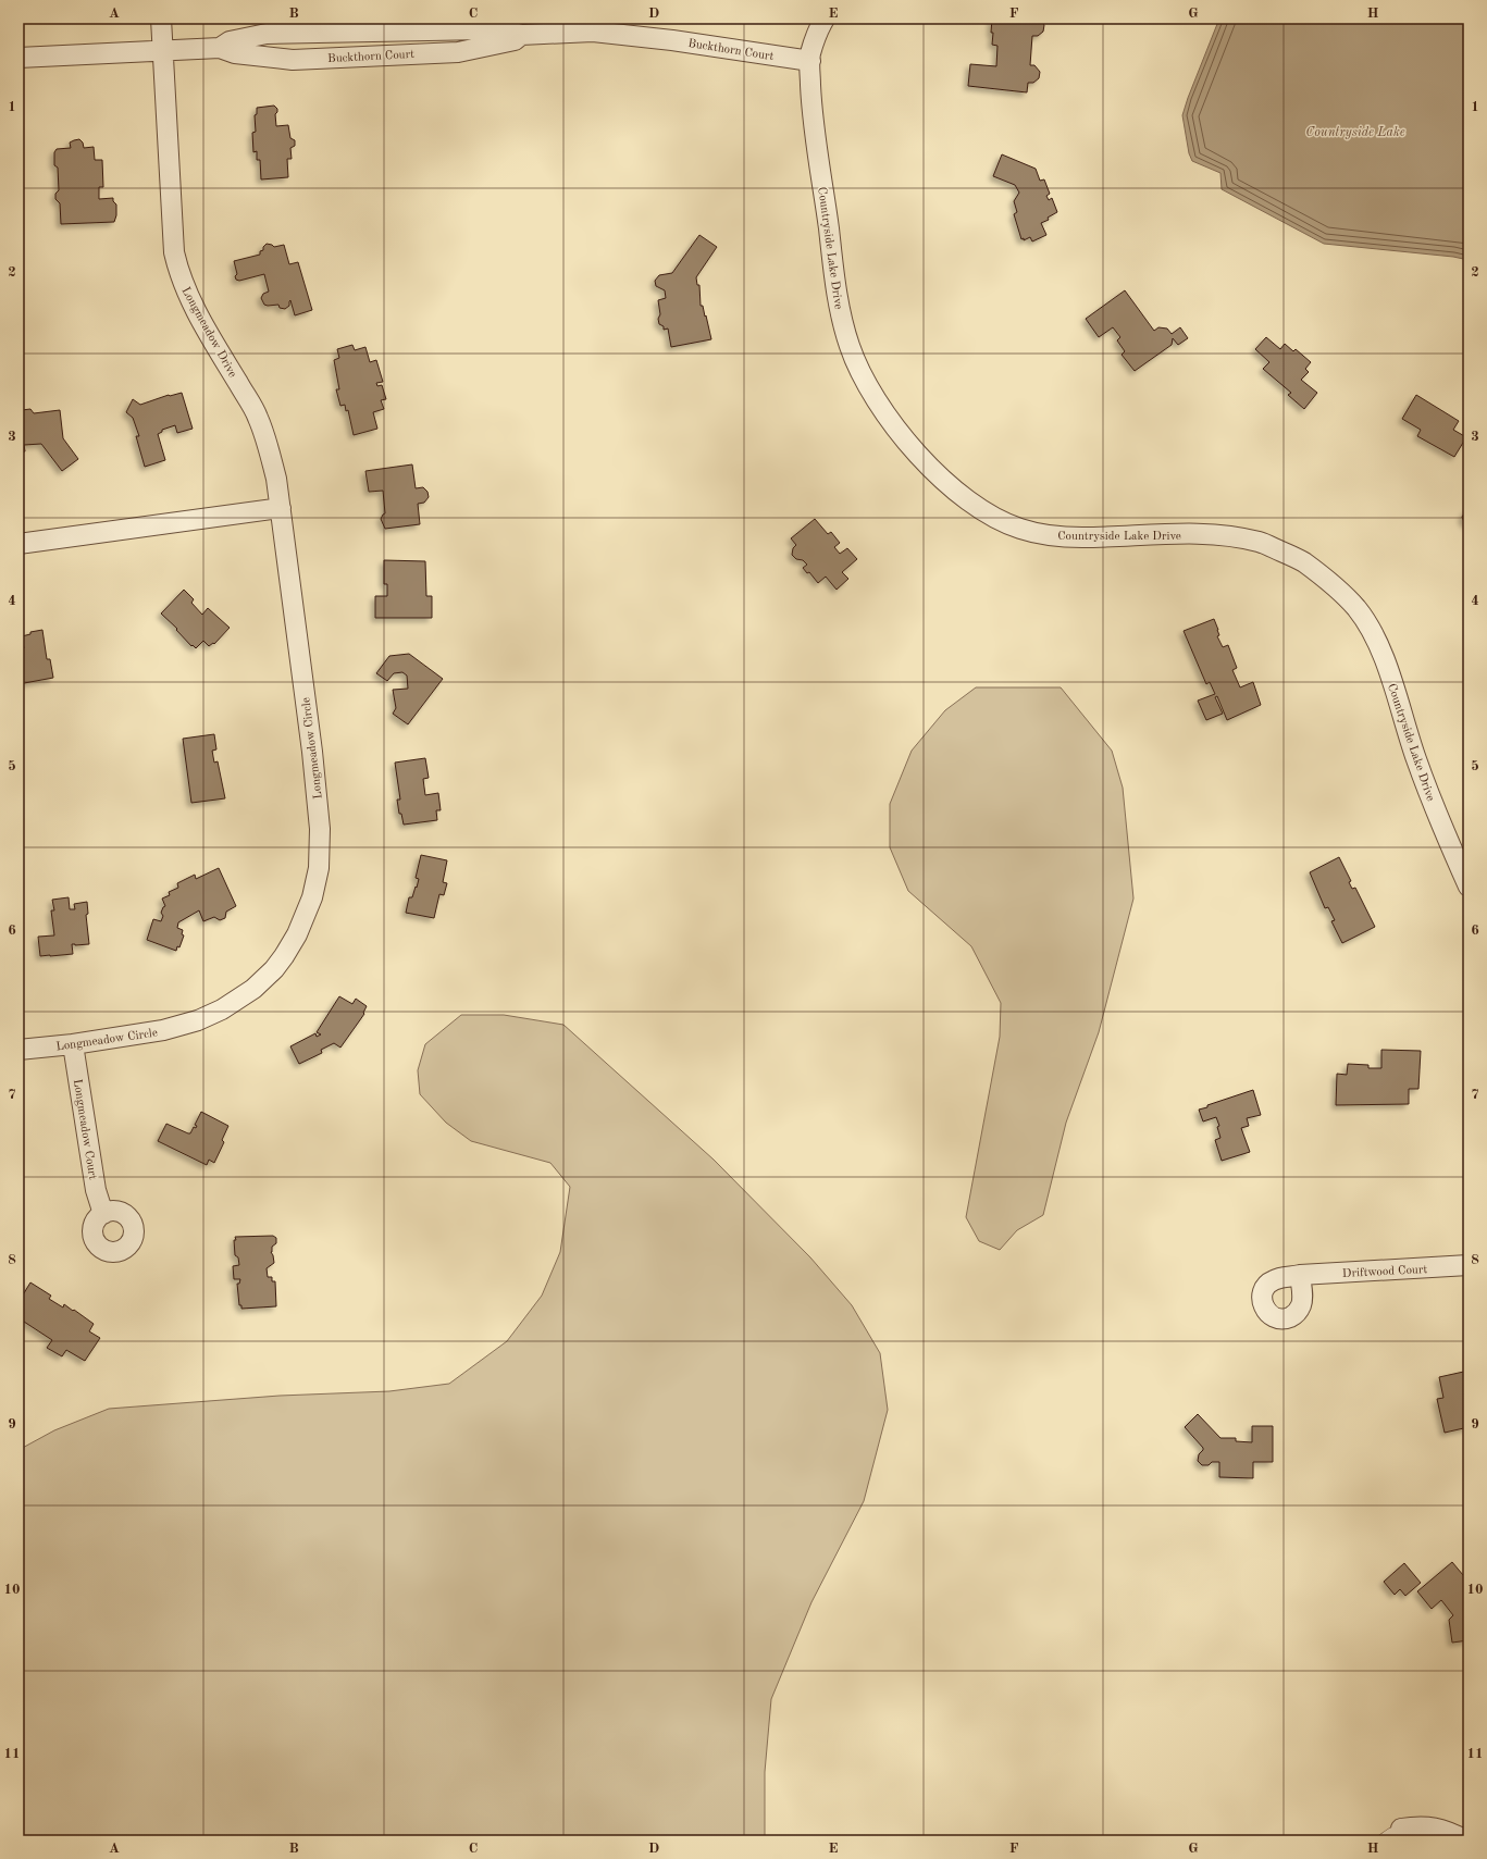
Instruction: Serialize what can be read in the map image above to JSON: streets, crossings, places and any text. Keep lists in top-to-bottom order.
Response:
{
  "streets": {
    "street": [
      "Buckthorn Court",
      "Countryside Lake Drive",
      "Longmeadow Drive",
      "Longmeadow Circle",
      "Longmeadow Court",
      "Driftwood Court"
    ]
  },
  "crossings": [
    ["Buckthorn Court", "Countryside Lake Drive"],
    ["Buckthorn Court", "Longmeadow Drive"],
    ["Longmeadow Drive", "Longmeadow Circle"],
    ["Longmeadow Circle", "Longmeadow Court"]
  ],
  "water": ["Countryside Lake"],
  "grid": {
    "columns": [
      "A",
      "B",
      "C",
      "D",
      "E",
      "F",
      "G",
      "H"
    ],
    "rows": [
      "1",
      "2",
      "3",
      "4",
      "5",
      "6",
      "7",
      "8",
      "9",
      "10",
      "11"
    ]
  }
}
